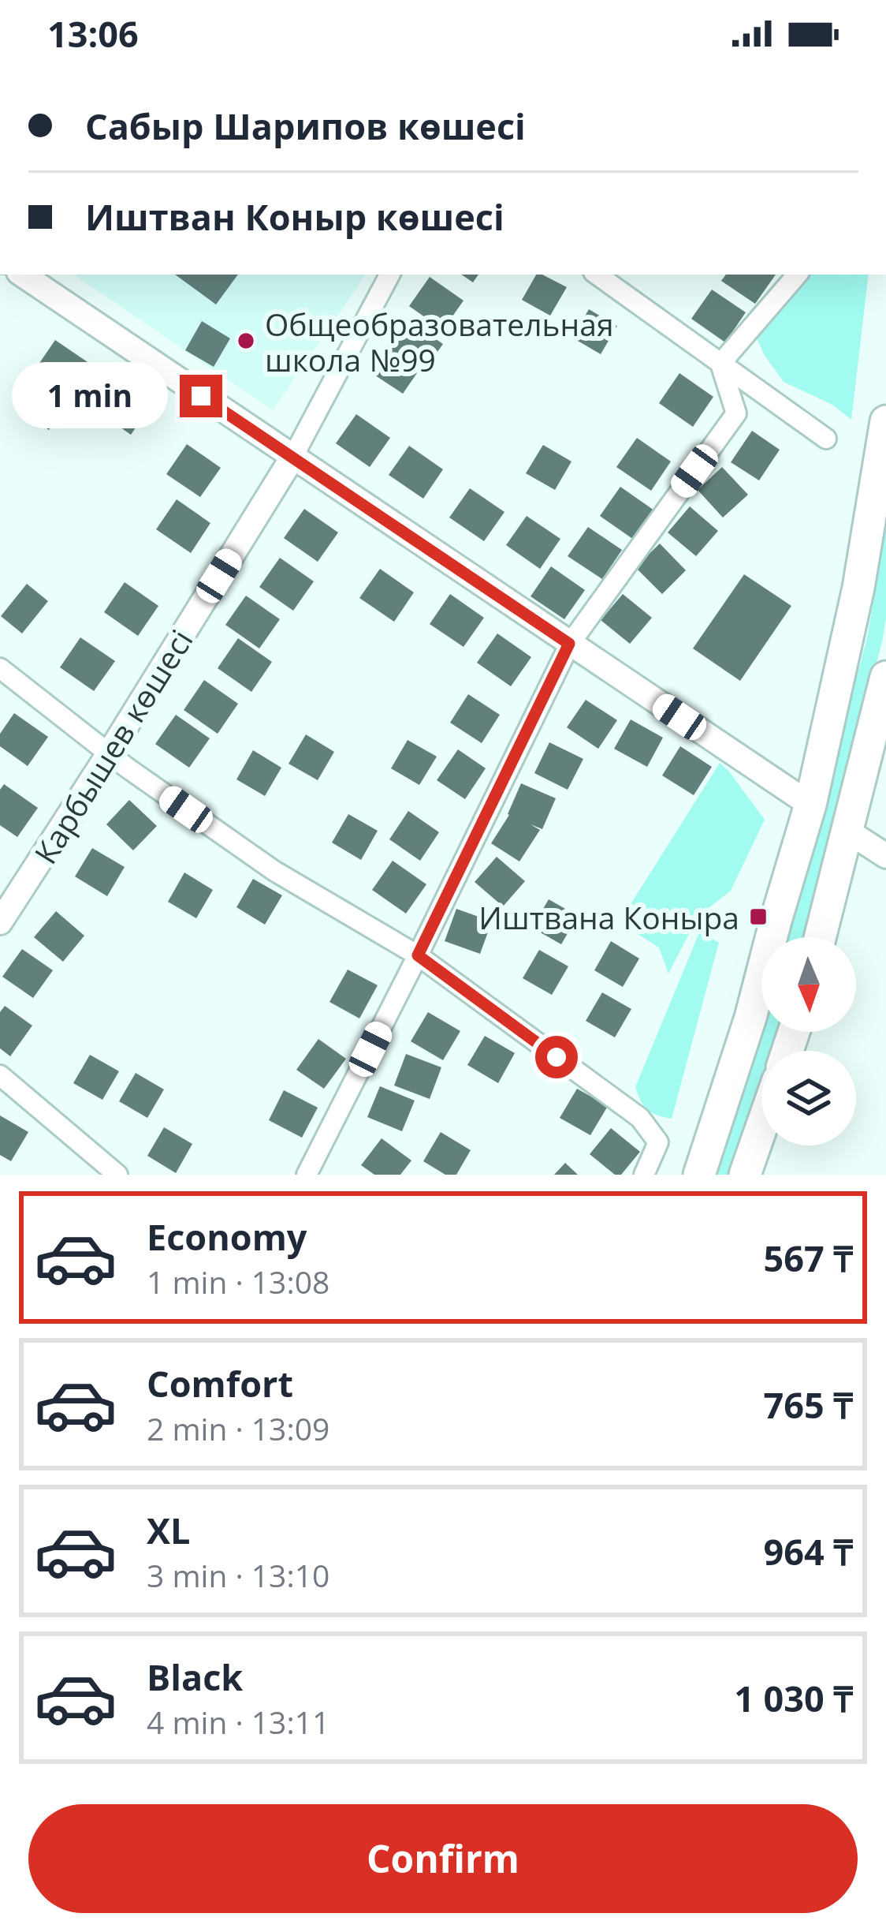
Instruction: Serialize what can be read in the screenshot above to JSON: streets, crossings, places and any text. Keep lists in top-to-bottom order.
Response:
{
  "streets": {
    "street": ["Карбышев көшесі"]
  },
  "places": {
    "other": ["Общеобразовательная школа №99"],
    "transit": ["Иштвана Коныра"]
  },
  "north": "bottom",
  "page": {
    "status": "13:06",
    "banner": ["Сабыр Шарипов көшесі", "Иштван Коныр көшесі"],
    "bubble": "1 min",
    "list": [
      {
        "name": "Economy",
        "note": "1 min · 13:08",
        "value": "567 ₸"
      },
      {
        "name": "Comfort",
        "note": "2 min · 13:09",
        "value": "765 ₸"
      },
      {
        "name": "XL",
        "note": "3 min · 13:10",
        "value": "964 ₸"
      },
      {
        "name": "Black",
        "note": "4 min · 13:11",
        "value": "1 030 ₸"
      }
    ],
    "buttons": "Confirm"
  }
}
